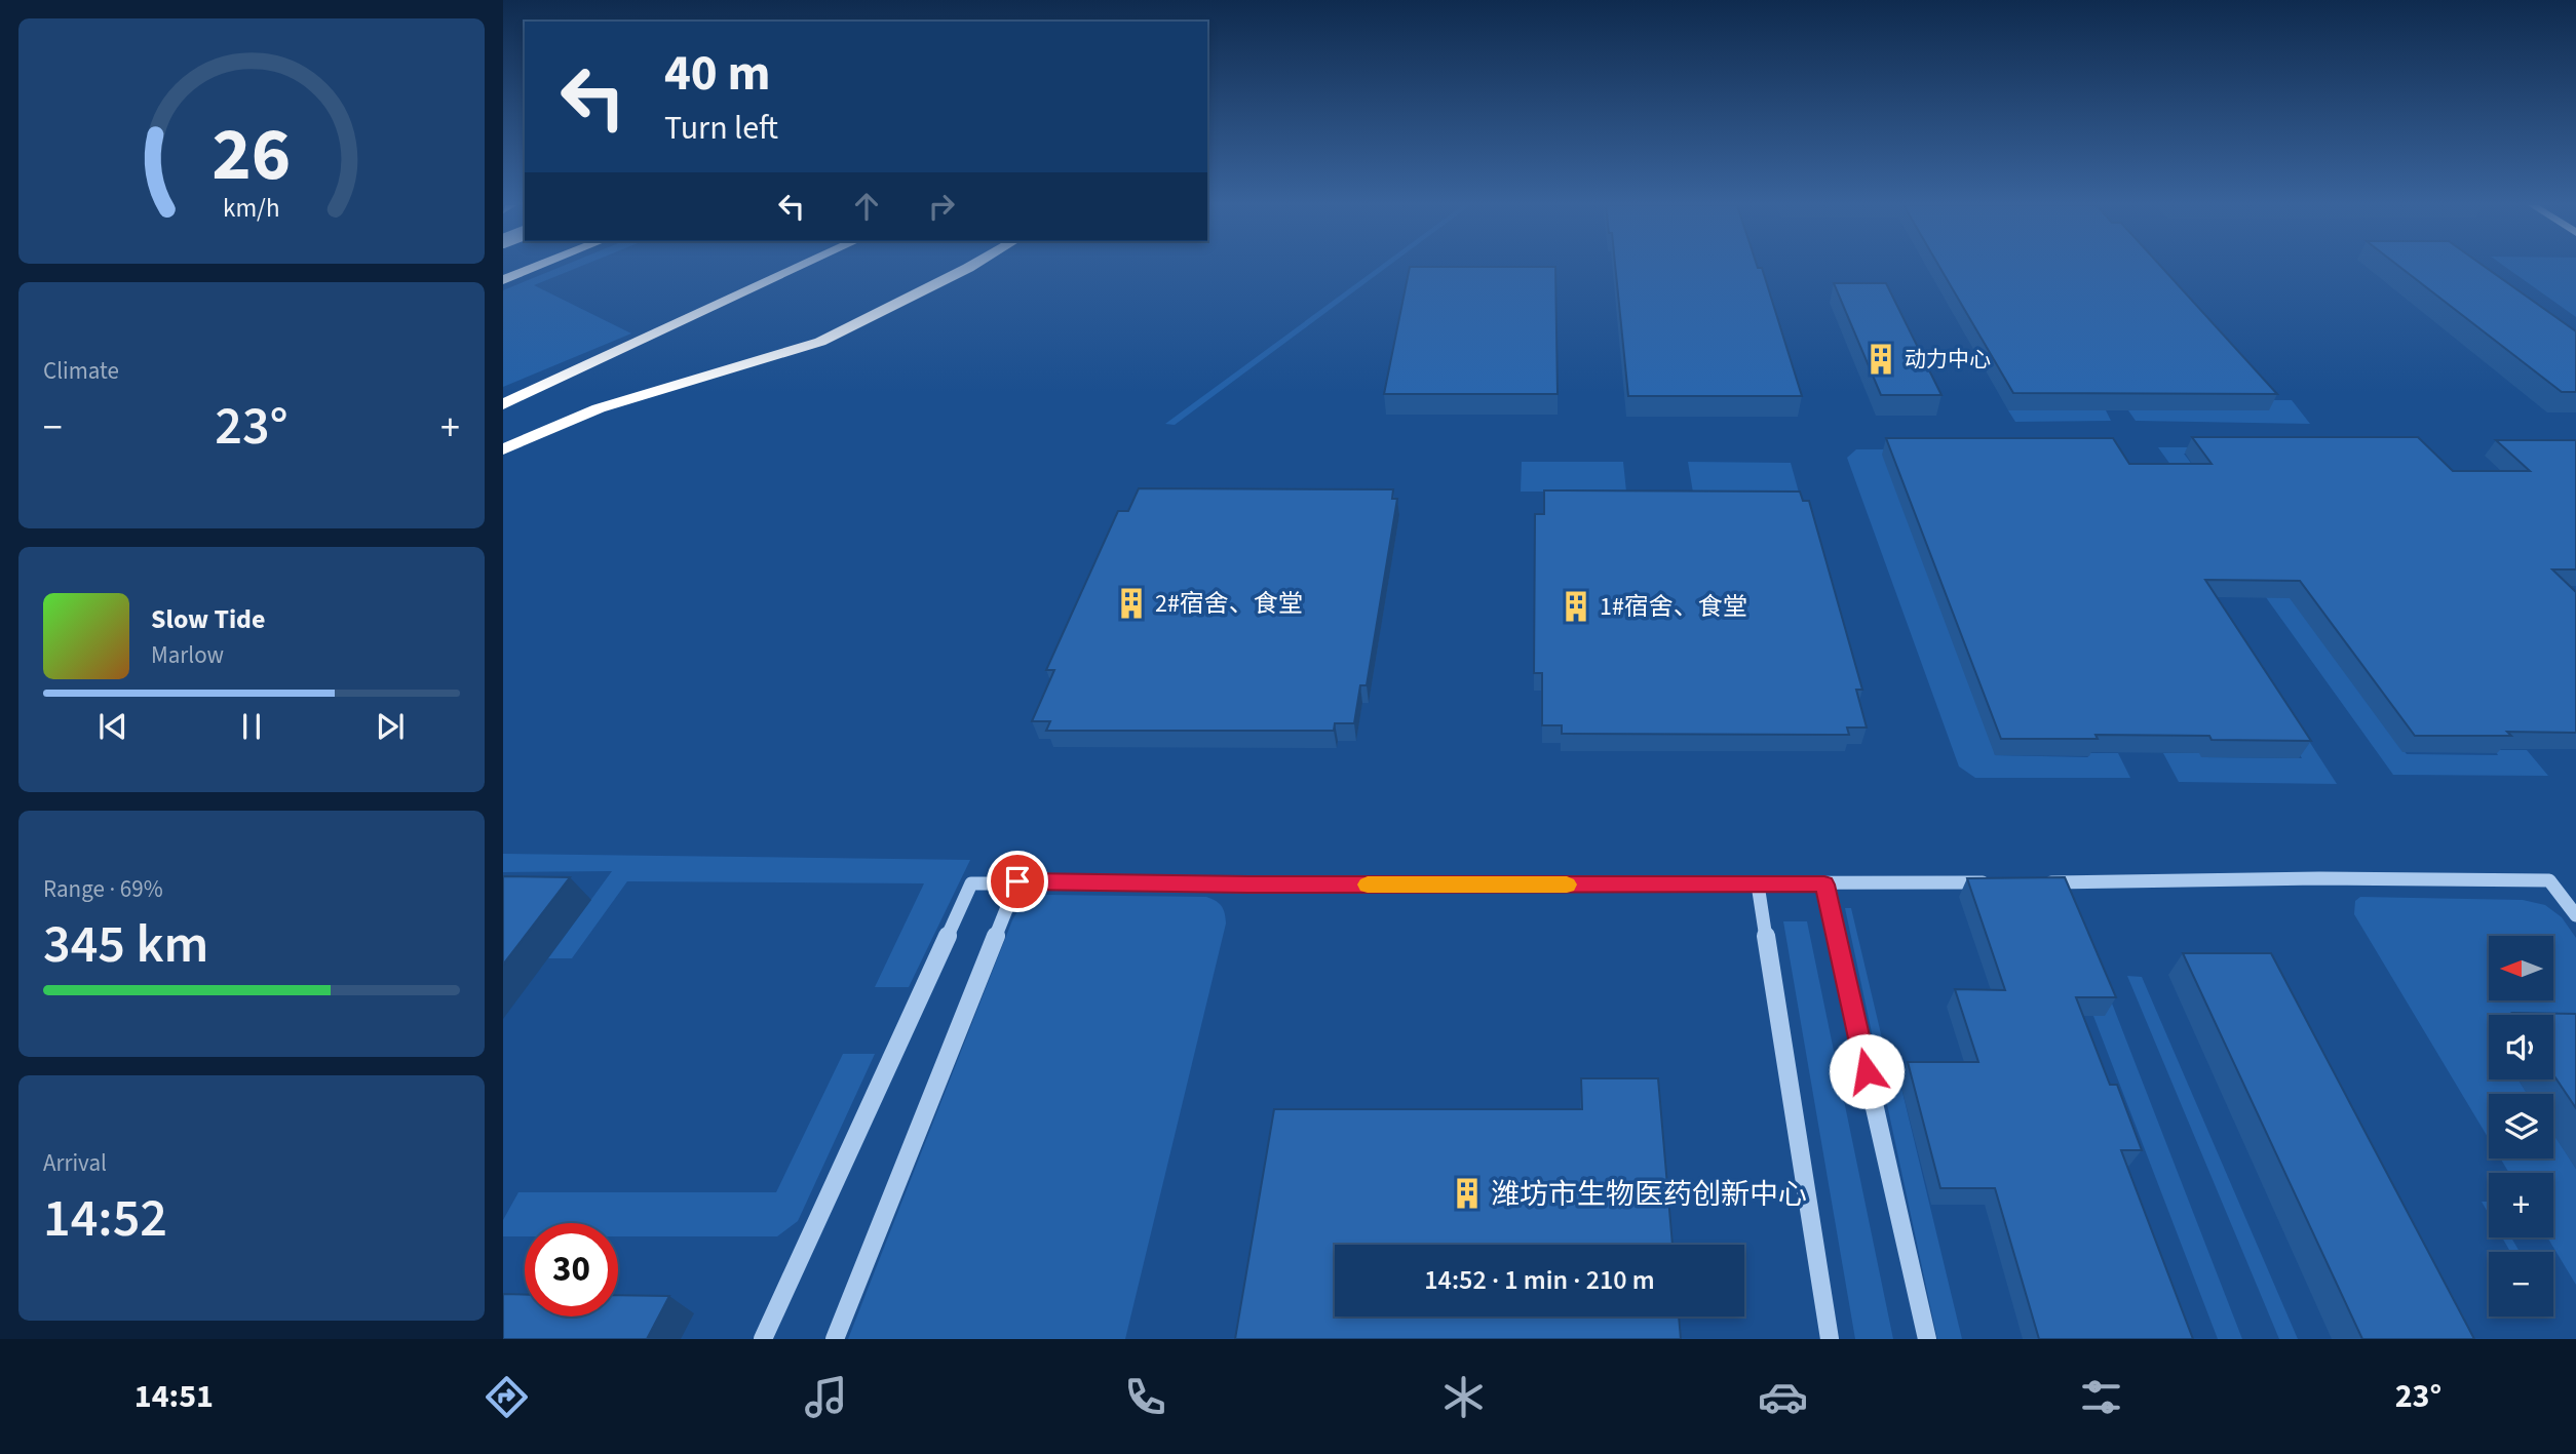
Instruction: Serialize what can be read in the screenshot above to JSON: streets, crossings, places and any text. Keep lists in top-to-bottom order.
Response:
{
  "places": {
    "building": [
      "动力中心",
      "2#宿舍、食堂",
      "1#宿舍、食堂",
      "潍坊市生物医药创新中心"
    ]
  },
  "north": "left",
  "page": {
    "turn": ["40 m", "Turn left"],
    "tile": [
      "Climate",
      ["Range · 69%", "345 km"],
      ["Arrival", "14:52"]
    ],
    "heat": ["−", "23°", "+"],
    "song": ["Slow Tide", "Marlow"],
    "map_buttons": ["+", "−"],
    "limit": "30",
    "trip": "14:52 · 1 min · 210 m",
    "tabs": ["14:51", "23°"],
    "gauge": ["26", "km/h"]
  }
}
